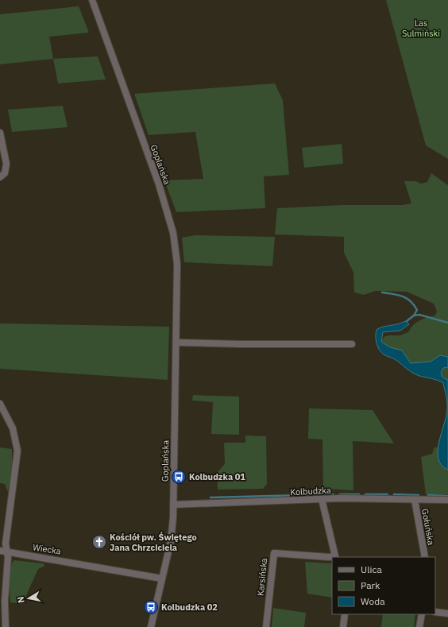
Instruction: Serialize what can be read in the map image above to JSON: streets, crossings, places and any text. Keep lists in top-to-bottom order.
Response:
{
  "streets": {
    "street": [
      "Goplańska",
      "Kolbudzka",
      "Gołuńska",
      "Wiecka",
      "Karsińska"
    ]
  },
  "crossings": [
    ["Goplańska", "Kolbudzka"],
    ["Goplańska", "Wiecka"],
    ["Kolbudzka", "Gołuńska"],
    ["Kolbudzka", "Karsińska"]
  ],
  "parks": ["Las Sulmiński"],
  "places": {
    "bus stop": ["Kolbudzka 01", "Kolbudzka 02"],
    "church": ["Kościół pw. Świętego Jana Chrzciciela"]
  },
  "legend": ["Ulica", "Park", "Woda"],
  "north": "left"
}
